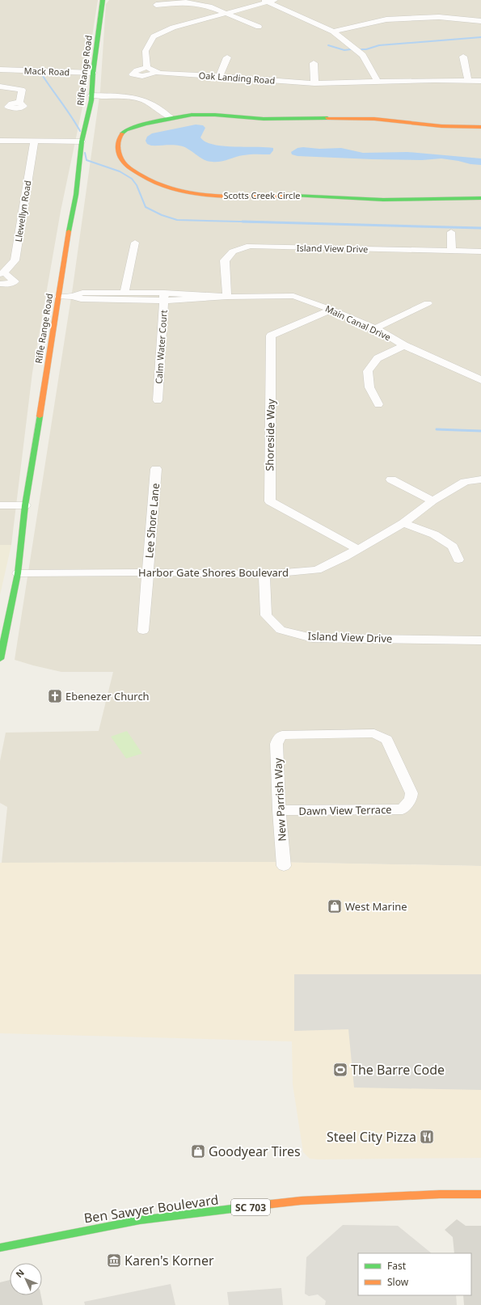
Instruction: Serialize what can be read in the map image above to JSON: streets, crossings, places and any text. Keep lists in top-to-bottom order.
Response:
{
  "streets": {
    "main road": [
      "Rifle Range Road",
      "Scotts Creek Circle",
      "SC 703",
      "Ben Sawyer Boulevard"
    ],
    "street": [
      "Mack Road",
      "Oak Landing Road",
      "Llewellyn Road",
      "Island View Drive",
      "Main Canal Drive",
      "Calm Water Court",
      "Shoreside Way",
      "Lee Shore Lane",
      "Harbor Gate Shores Boulevard",
      "New Parrish Way",
      "Dawn View Terrace"
    ]
  },
  "crossings": [
    ["Rifle Range Road", "Mack Road"],
    ["Rifle Range Road", "Main Canal Drive"],
    ["Rifle Range Road", "Harbor Gate Shores Boulevard"],
    ["Island View Drive", "Main Canal Drive"],
    ["Island View Drive", "Harbor Gate Shores Boulevard"],
    ["Main Canal Drive", "Calm Water Court"],
    ["Main Canal Drive", "Shoreside Way"],
    ["Shoreside Way", "Harbor Gate Shores Boulevard"],
    ["Lee Shore Lane", "Harbor Gate Shores Boulevard"],
    ["New Parrish Way", "Dawn View Terrace"]
  ],
  "places": {
    "church": ["Ebenezer Church"],
    "shop": ["West Marine", "Goodyear Tires"],
    "sports": ["The Barre Code"],
    "restaurant": ["Steel City Pizza"],
    "museum": ["Karen's Korner"]
  },
  "legend": ["Fast", "Slow"],
  "north": "top left"
}
